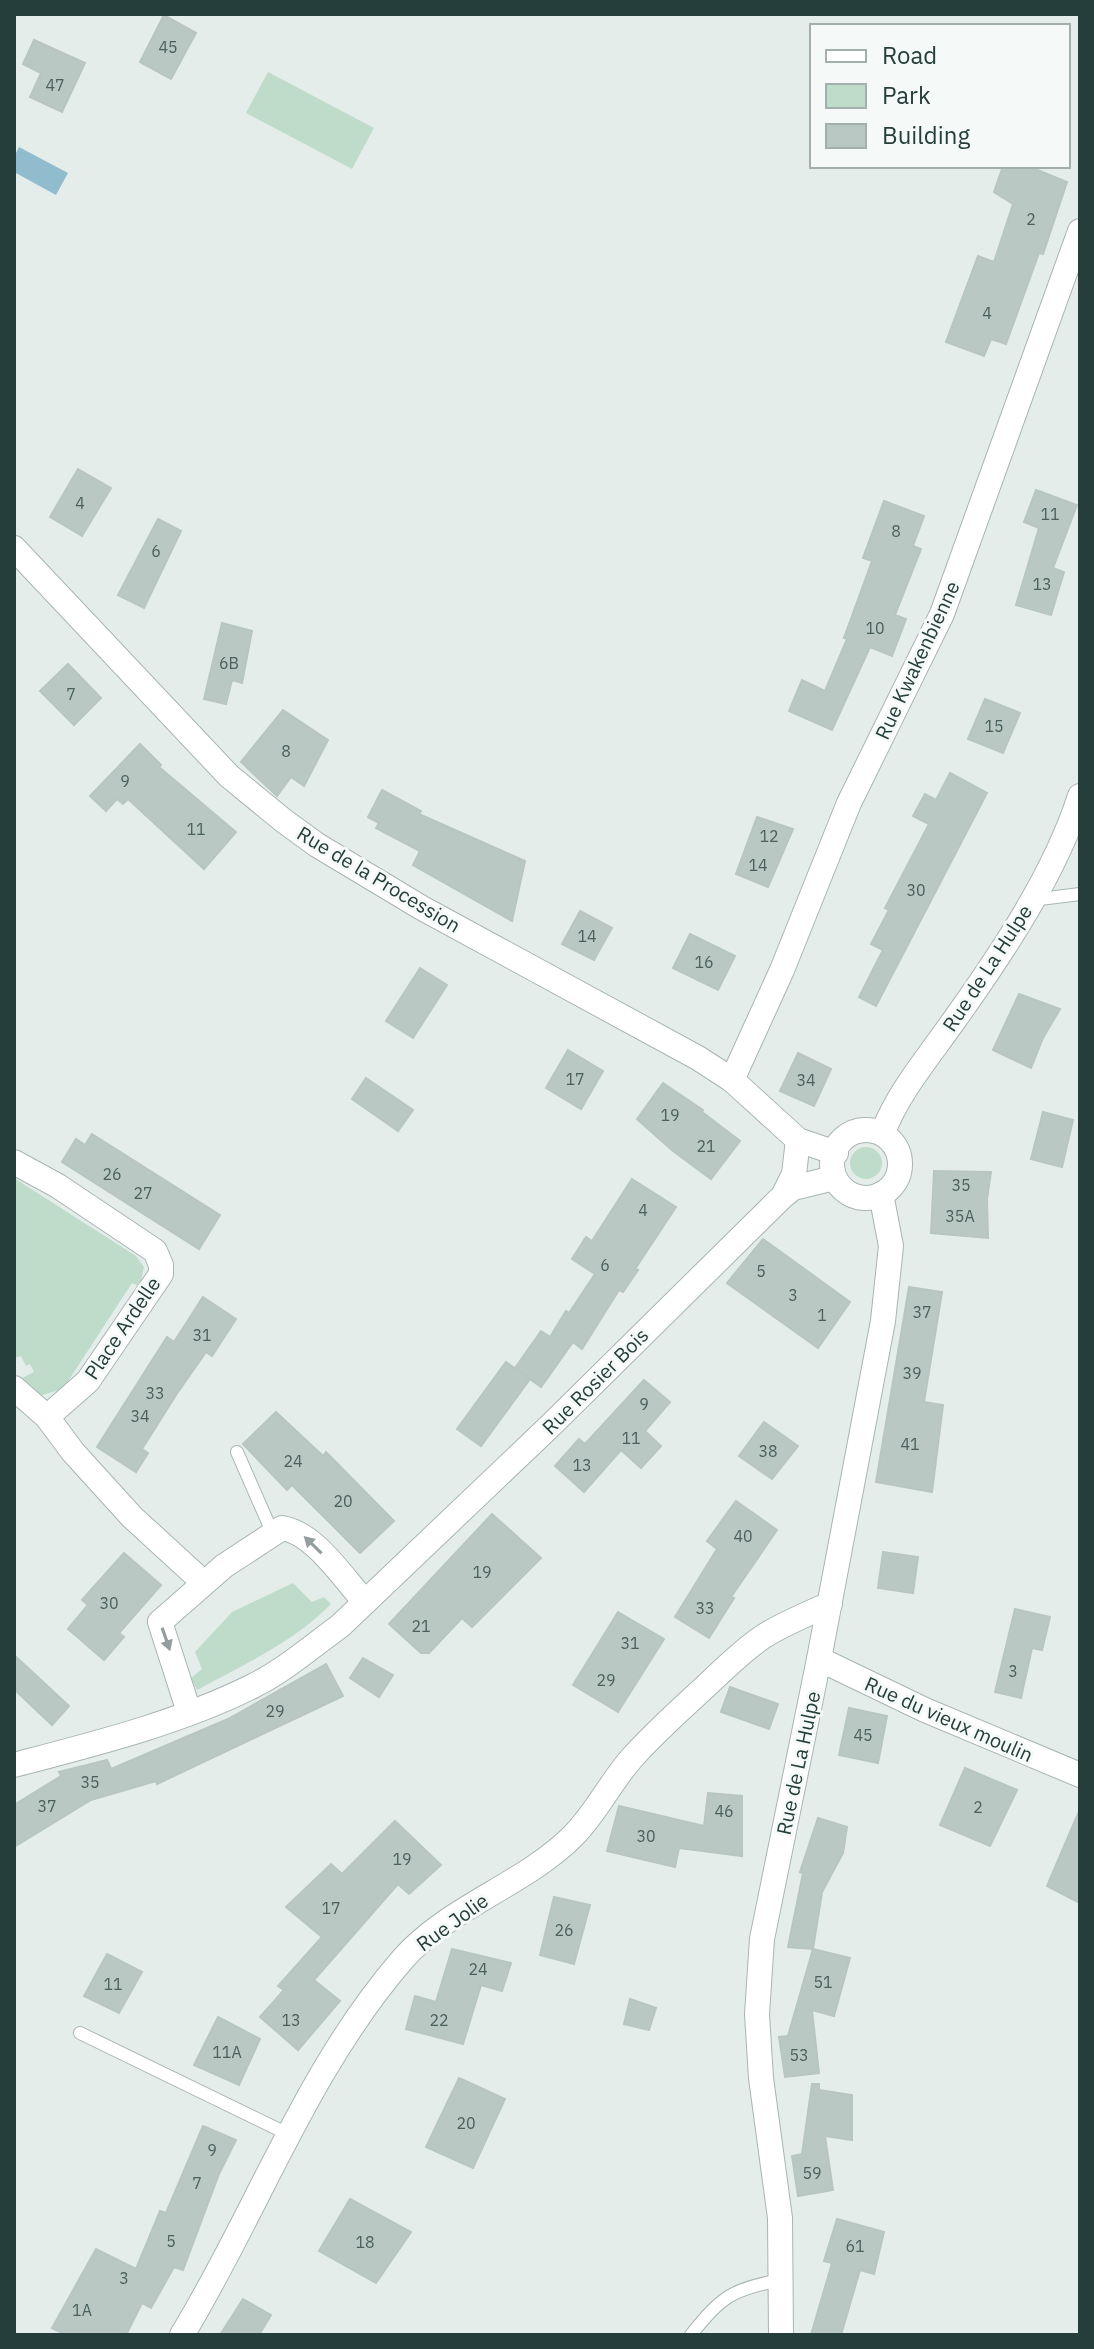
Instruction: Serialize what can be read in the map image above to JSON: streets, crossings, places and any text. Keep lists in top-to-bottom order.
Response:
{
  "streets": {
    "street": [
      "Rue Kwakenbienne",
      "Rue de la Procession",
      "Rue de La Hulpe",
      "Place Ardelle",
      "Rue Rosier Bois",
      "Rue du vieux moulin",
      "Rue Jolie"
    ]
  },
  "crossings": [
    ["Rue Kwakenbienne", "Rue de la Procession"],
    ["Rue de la Procession", "Rue de La Hulpe"],
    ["Rue de la Procession", "Rue Rosier Bois"],
    ["Rue de La Hulpe", "Rue Rosier Bois"],
    ["Rue de La Hulpe", "Rue du vieux moulin"],
    ["Rue de La Hulpe", "Rue Jolie"]
  ],
  "house_numbers": [
    "45",
    "47",
    "2",
    "4",
    "4",
    "11",
    "8",
    "6",
    "13",
    "10",
    "6B",
    "7",
    "15",
    "8",
    "9",
    "11",
    "12",
    "14",
    "30",
    "14",
    "16",
    "17",
    "34",
    "19",
    "21",
    "26",
    "35",
    "27",
    "4",
    "35A",
    "6",
    "5",
    "3",
    "37",
    "1",
    "31",
    "39",
    "33",
    "9",
    "34",
    "11",
    "41",
    "38",
    "24",
    "13",
    "20",
    "40",
    "19",
    "30",
    "33",
    "21",
    "31",
    "3",
    "29",
    "29",
    "45",
    "35",
    "37",
    "2",
    "46",
    "30",
    "19",
    "17",
    "26",
    "24",
    "51",
    "11",
    "13",
    "22",
    "11A",
    "53",
    "20",
    "9",
    "59",
    "7",
    "5",
    "18",
    "61",
    "3",
    "1A"
  ],
  "legend": ["Road", "Park", "Building"]
}
